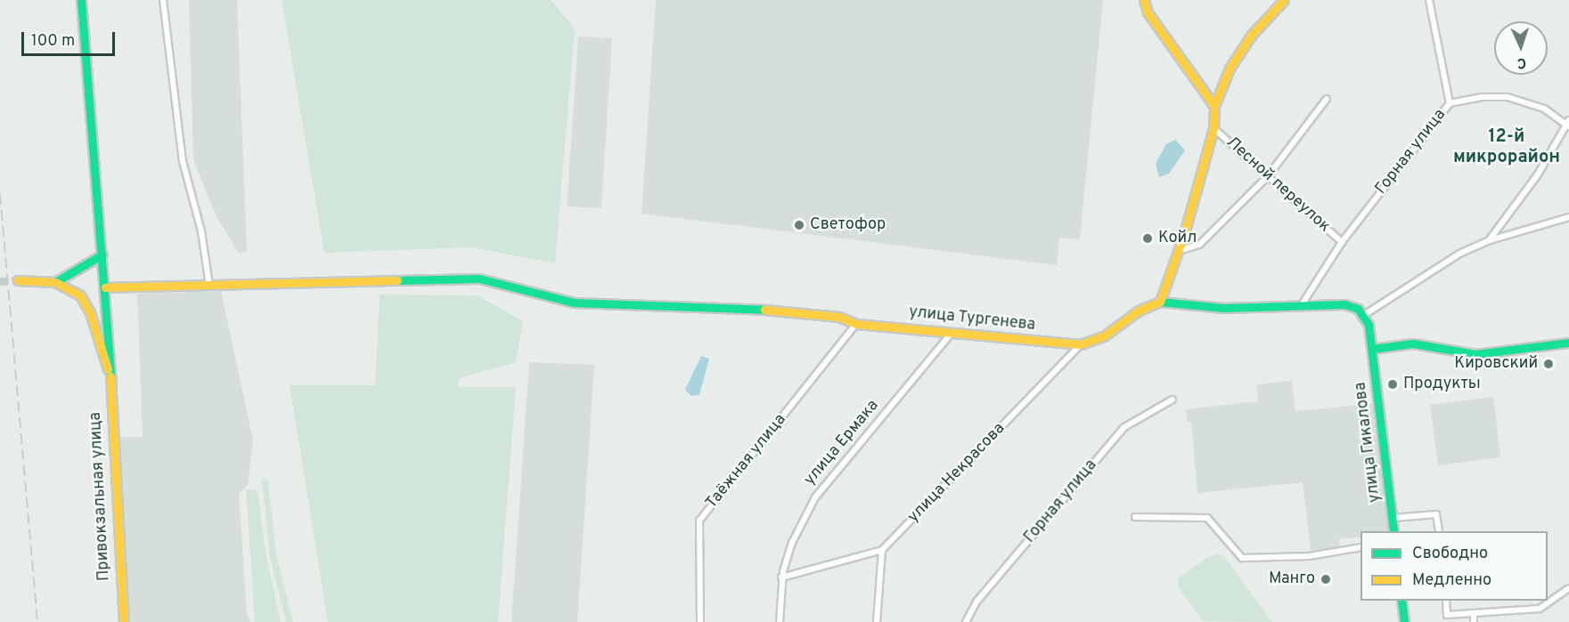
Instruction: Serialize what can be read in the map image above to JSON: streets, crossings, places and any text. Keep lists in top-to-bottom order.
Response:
{
  "streets": {
    "street": [
      "Горная улица",
      "Лесной переулок",
      "улица Тургенева",
      "улица Гикалова",
      "улица Ермака",
      "Таёжная улица",
      "улица Некрасова",
      "Привокзальная улица"
    ]
  },
  "crossings": [
    ["Горная улица", "Лесной переулок"],
    ["улица Тургенева", "улица Ермака"],
    ["улица Тургенева", "Таёжная улица"],
    ["улица Тургенева", "улица Некрасова"]
  ],
  "districts": ["12-й микрорайон"],
  "places": [
    "Светофор",
    "Койл",
    "Кировский",
    "Продукты",
    "Манго"
  ],
  "legend": ["Свободно", "Медленно"],
  "scale_bar": "100 m",
  "north": "bottom"
}
